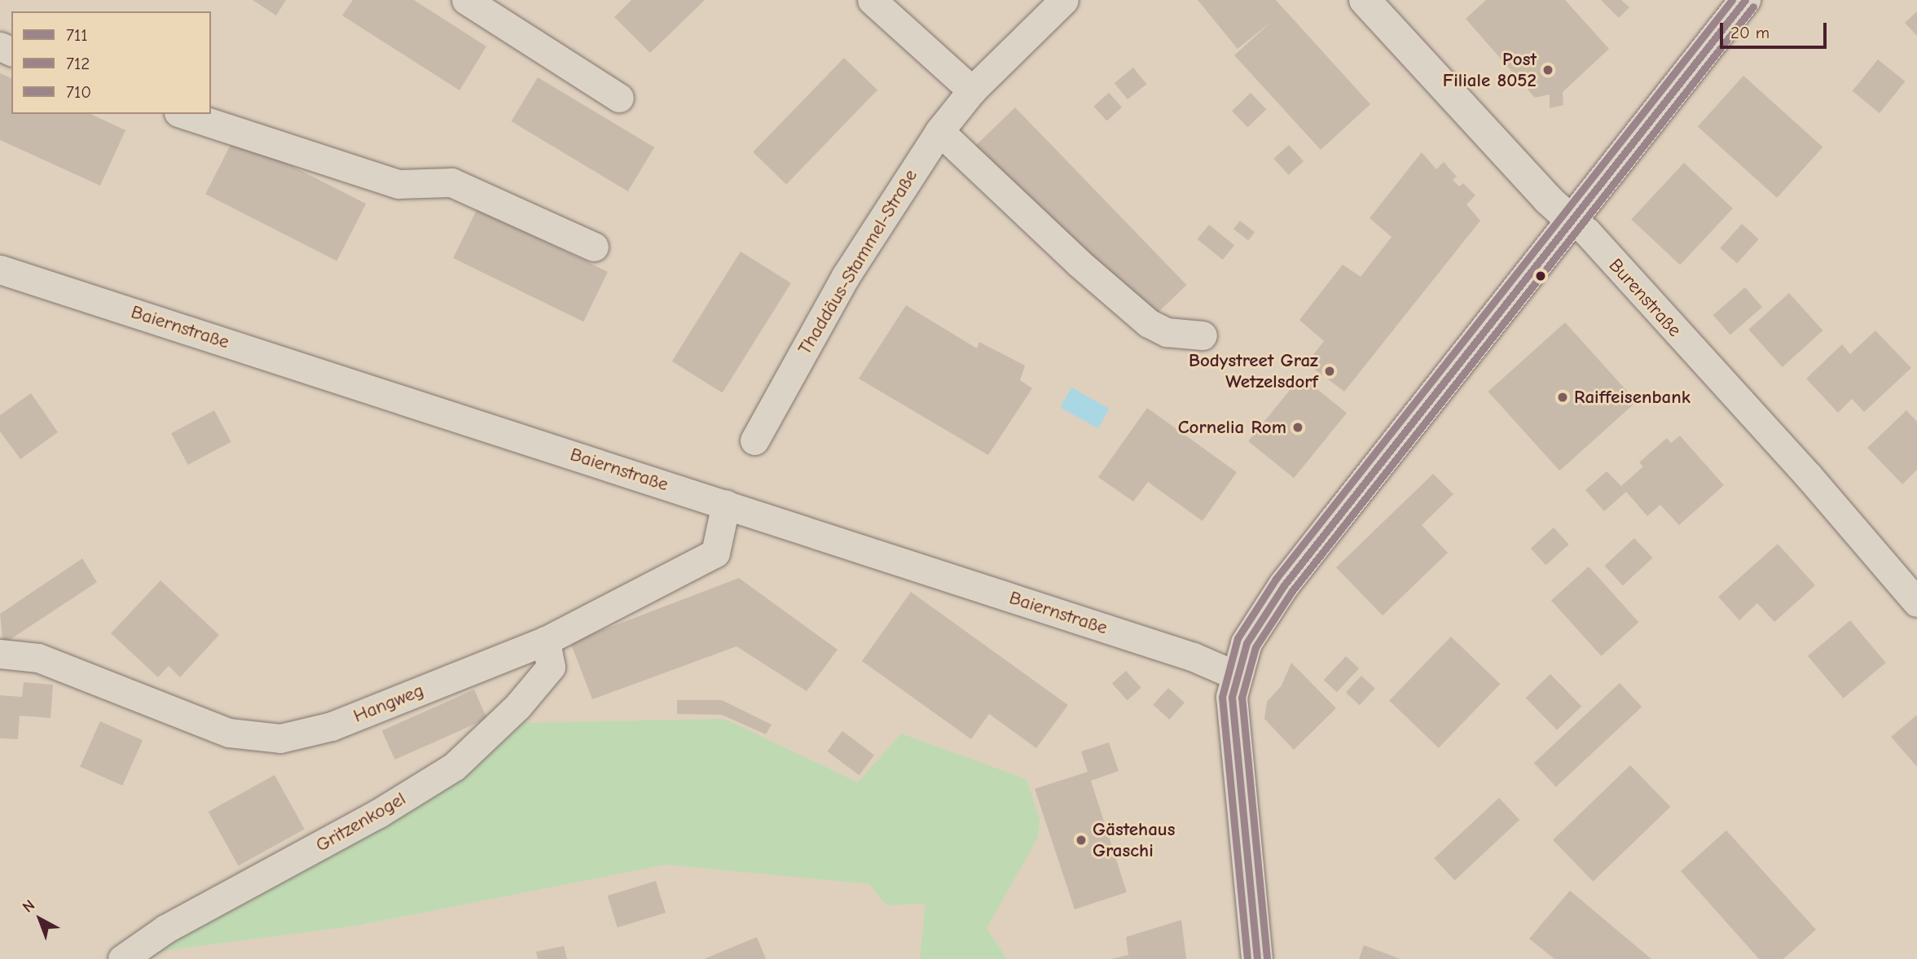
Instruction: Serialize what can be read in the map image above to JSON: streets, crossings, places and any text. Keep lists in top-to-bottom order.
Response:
{
  "streets": {
    "main road": ["Burenstraße"],
    "street": [
      "Thaddäus-Stammel-Straße",
      "Baiernstraße",
      "Hangweg",
      "Gritzenkogel"
    ]
  },
  "crossings": [
    ["Baiernstraße", "Hangweg"],
    ["Hangweg", "Gritzenkogel"]
  ],
  "places": [
    "Post Filiale 8052",
    "Bodystreet Graz Wetzelsdorf",
    "Raiffeisenbank",
    "Cornelia Rom",
    "Gästehaus Graschi"
  ],
  "lines": ["transit line 711", "transit line 710", "transit line 712"],
  "legend": ["711", "712", "710"],
  "scale_bar": "20 m",
  "north": "top left"
}
